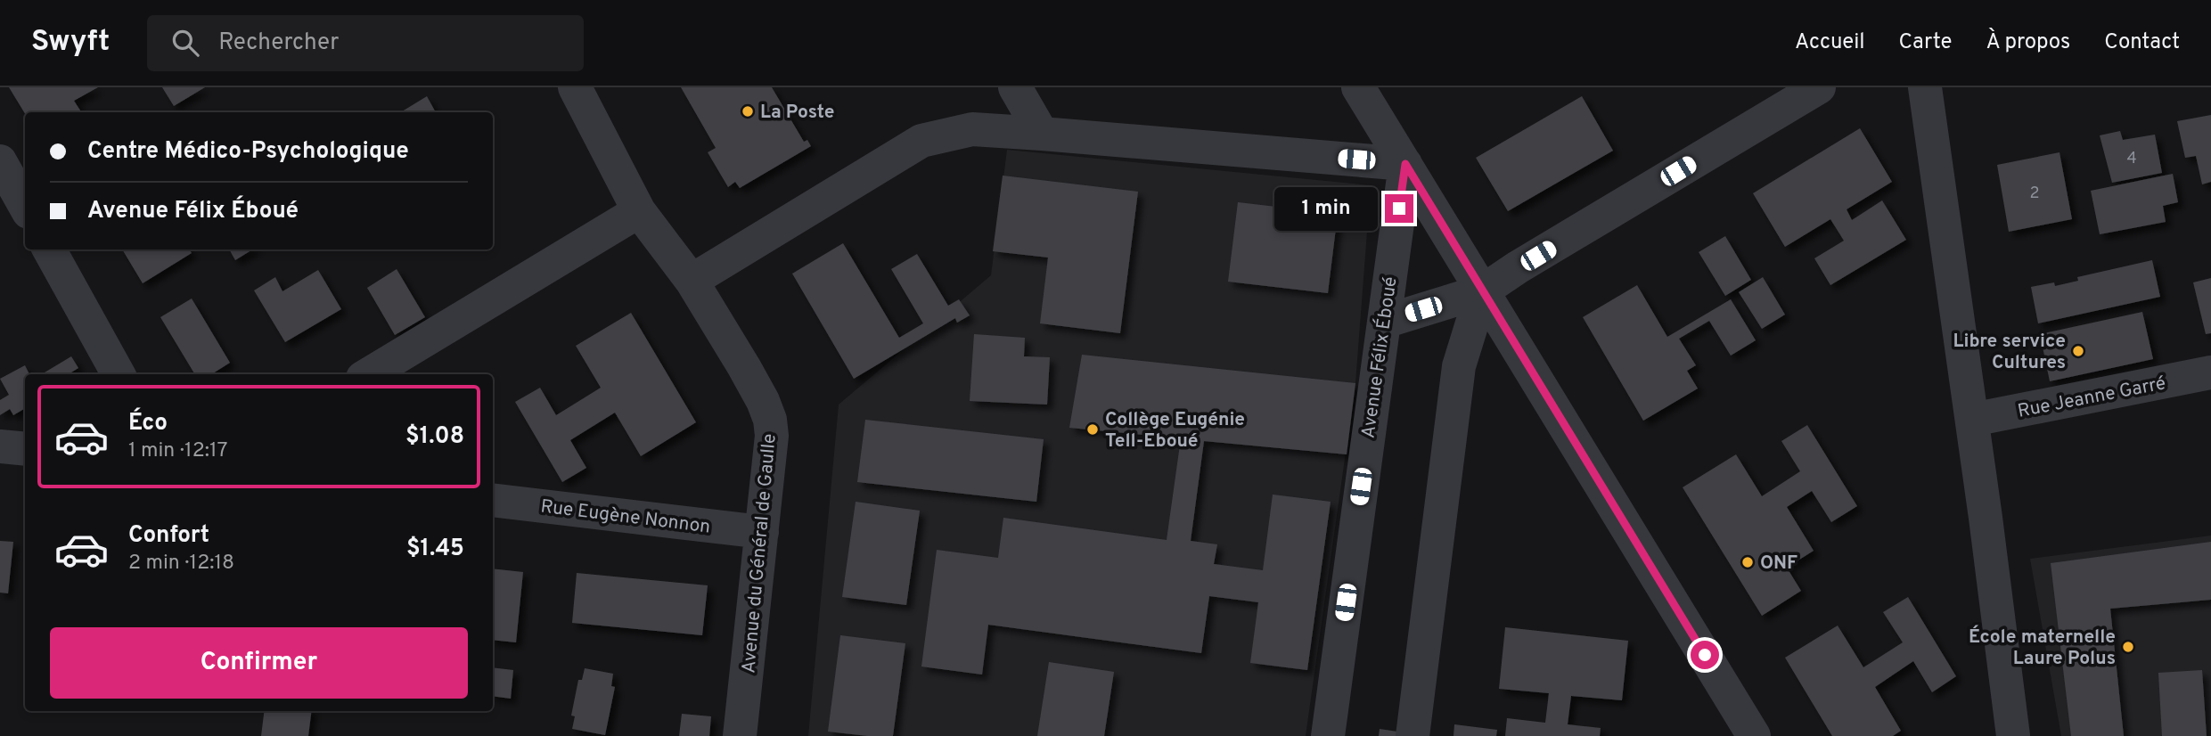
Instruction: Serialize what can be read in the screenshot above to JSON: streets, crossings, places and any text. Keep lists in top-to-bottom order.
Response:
{
  "streets": {
    "street": [
      "Avenue Félix Éboué",
      "Rue Jeanne Garré",
      "Rue Eugène Nonnon",
      "Avenue du Général de Gaulle"
    ]
  },
  "crossings": [
    ["Rue Eugène Nonnon", "Avenue du Général de Gaulle"]
  ],
  "places": [
    "La Poste",
    "Libre service Cultures",
    "Collège Eugénie Tell-Eboué",
    "ONF",
    "École maternelle Laure Polus"
  ],
  "house_numbers": ["4", "2"],
  "page": {
    "header": "Swyft",
    "search": "Rechercher",
    "nav": [
      "Accueil",
      "Carte",
      "À propos",
      "Contact"
    ],
    "banner": ["Centre Médico-Psychologique", "Avenue Félix Éboué"],
    "bubble": "1 min",
    "list": [
      {
        "name": "Éco",
        "note": "1 min · 12:17",
        "value": "$1.08"
      },
      {
        "name": "Confort",
        "note": "2 min · 12:18",
        "value": "$1.45"
      }
    ],
    "buttons": "Confirmer"
  }
}
